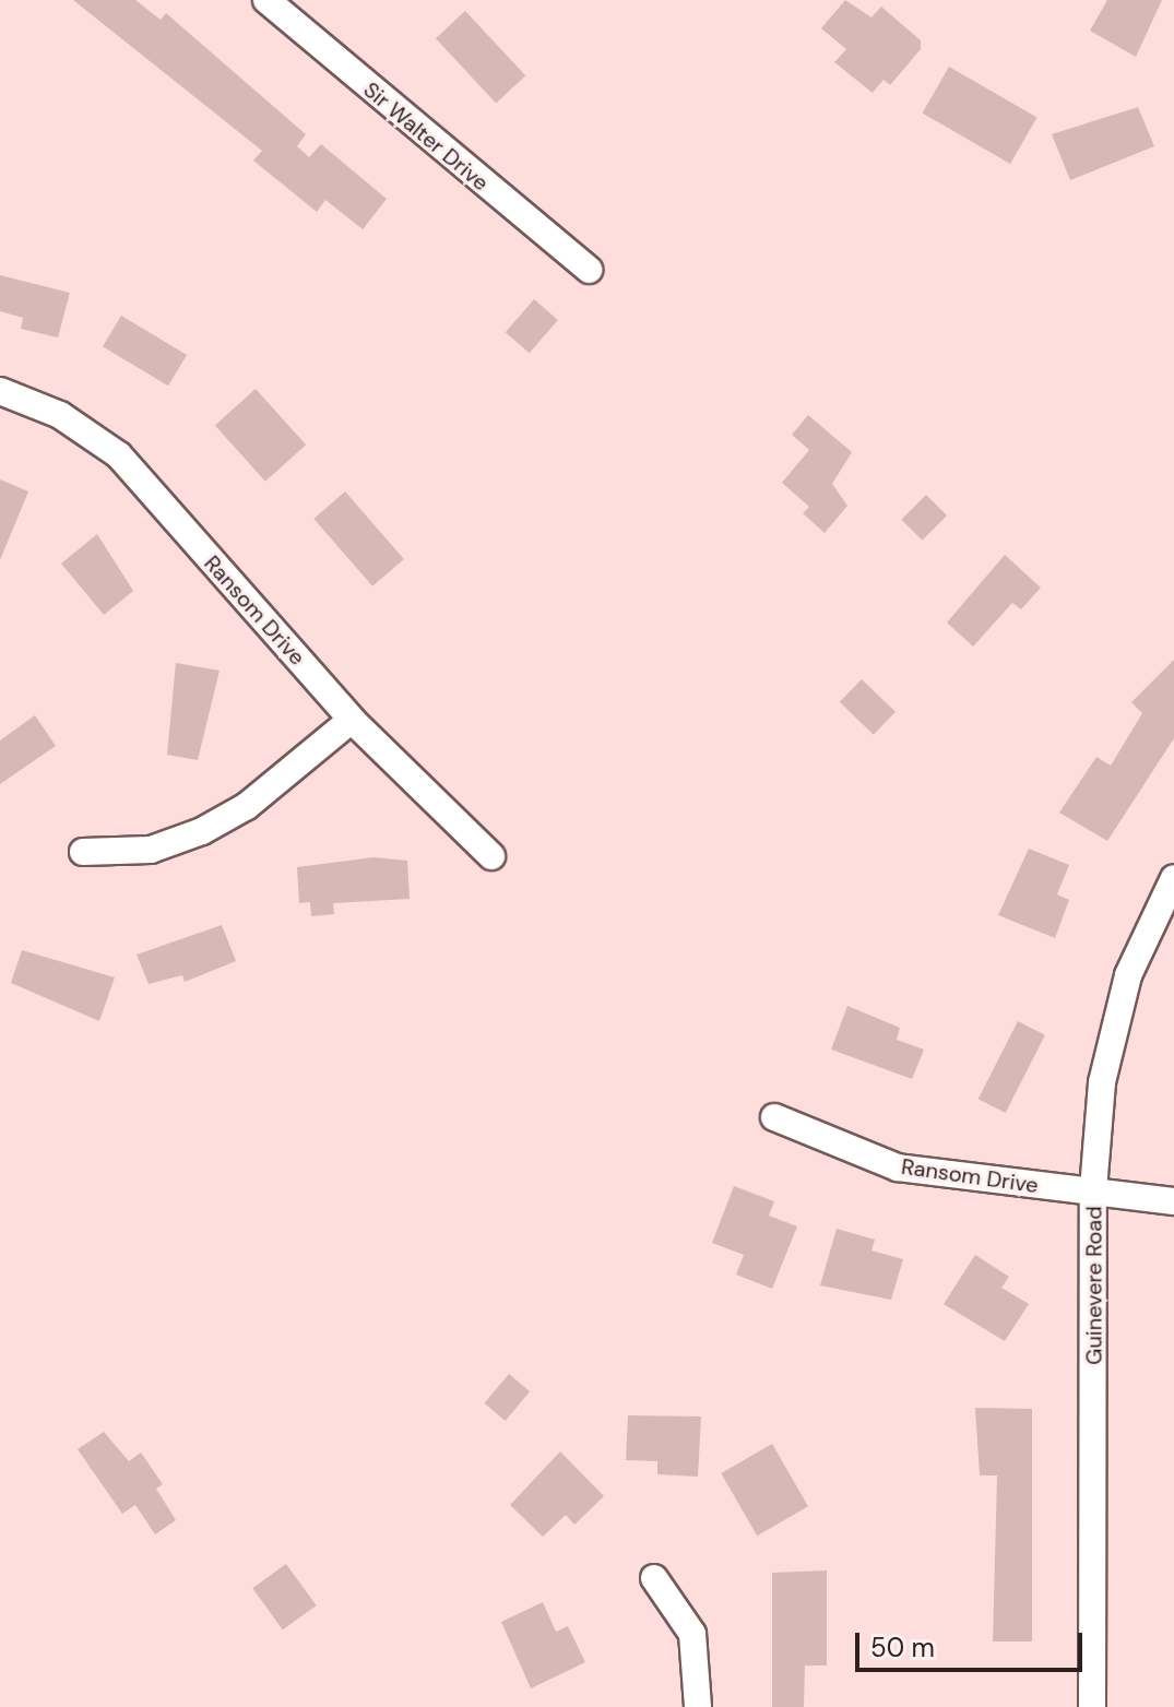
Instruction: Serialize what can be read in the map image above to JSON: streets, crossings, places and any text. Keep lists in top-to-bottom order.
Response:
{
  "streets": {
    "street": ["Sir Walter Drive", "Ransom Drive", "Guinevere Road"]
  },
  "crossings": [
    ["Ransom Drive", "Guinevere Road"]
  ],
  "scale_bar": "50 m"
}
